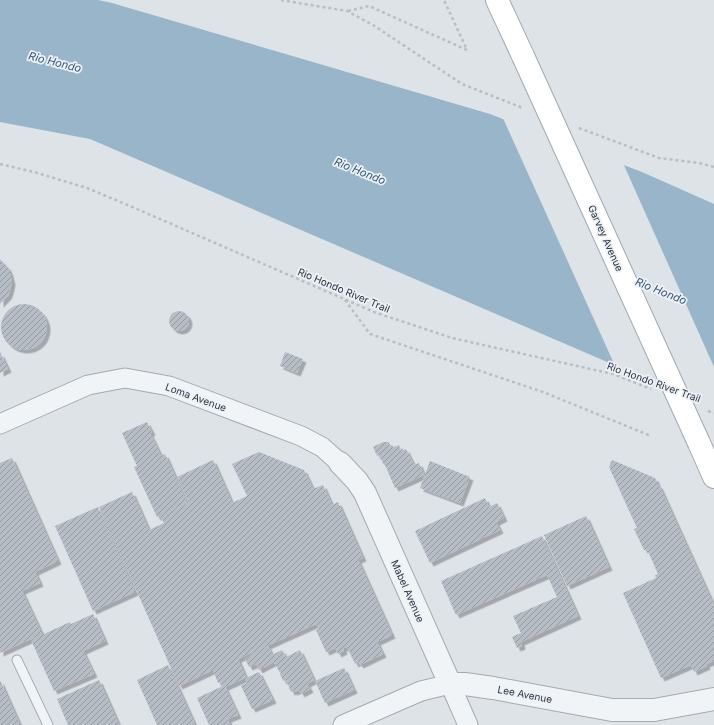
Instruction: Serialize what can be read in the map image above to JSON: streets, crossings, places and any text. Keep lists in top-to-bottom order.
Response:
{
  "streets": {
    "main road": ["Garvey Avenue"],
    "street": ["Loma Avenue", "Mabel Avenue", "Lee Avenue"],
    "path": ["Rio Hondo River Trail"]
  },
  "crossings": [
    ["Loma Avenue", "Mabel Avenue"],
    ["Mabel Avenue", "Lee Avenue"]
  ],
  "water": ["Rio Hondo"]
}
